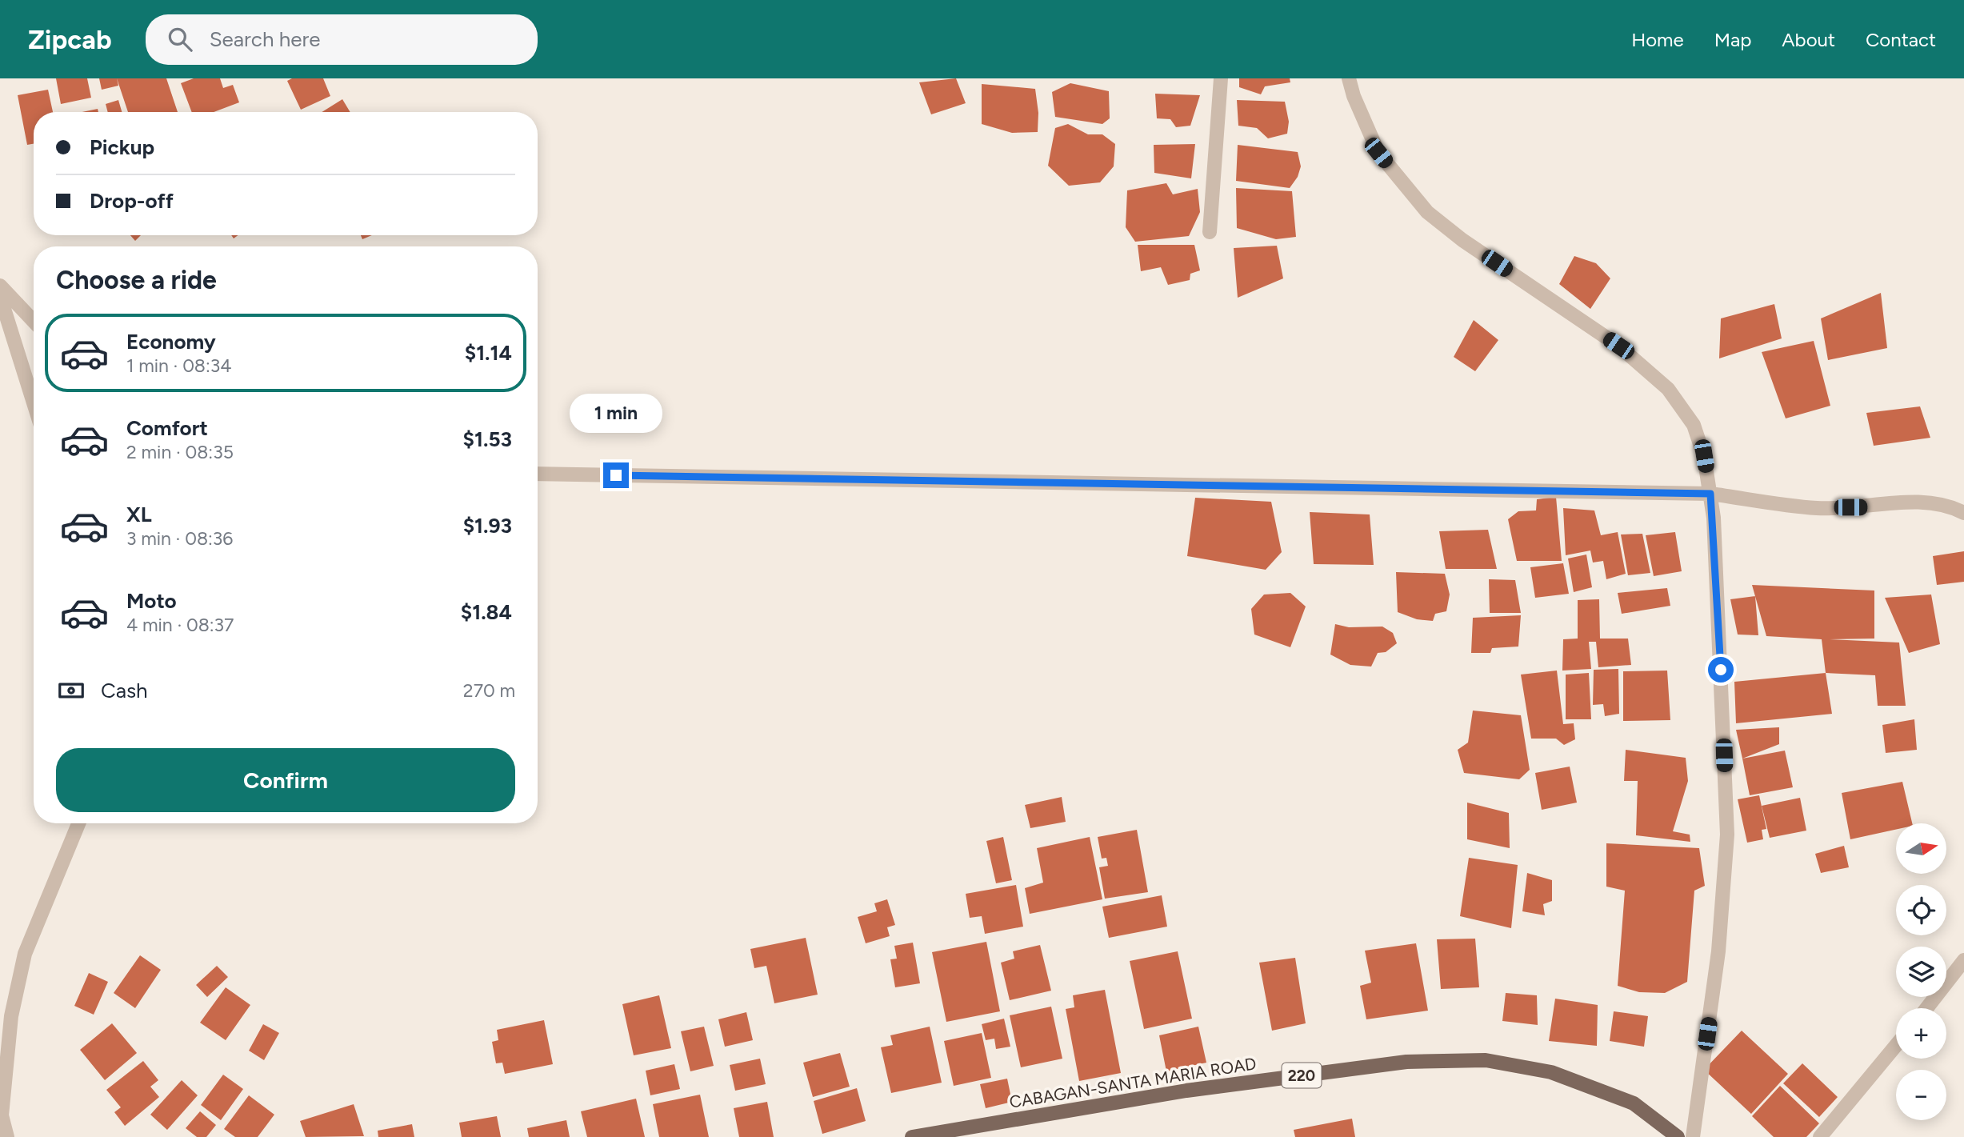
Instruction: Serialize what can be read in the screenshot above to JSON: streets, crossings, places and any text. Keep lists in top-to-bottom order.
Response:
{
  "streets": {
    "main road": ["220", "CABAGAN-SANTA MARIA ROAD"]
  },
  "north": "right",
  "page": {
    "header": "Zipcab",
    "search": "Search here",
    "nav": [
      "Home",
      "Map",
      "About",
      "Contact"
    ],
    "banner": ["Pickup", "Drop-off"],
    "heading": "Choose a ride",
    "list": [
      {
        "name": "Economy",
        "note": "1 min · 08:34",
        "value": "$1.14"
      },
      {
        "name": "Comfort",
        "note": "2 min · 08:35",
        "value": "$1.53"
      },
      {
        "name": "XL",
        "note": "3 min · 08:36",
        "value": "$1.93"
      },
      {
        "name": "Moto",
        "note": "4 min · 08:37",
        "value": "$1.84"
      }
    ],
    "bubble": "1 min",
    "pay": ["Cash", "270 m"],
    "buttons": "Confirm",
    "map_buttons": ["+", "−"]
  }
}
